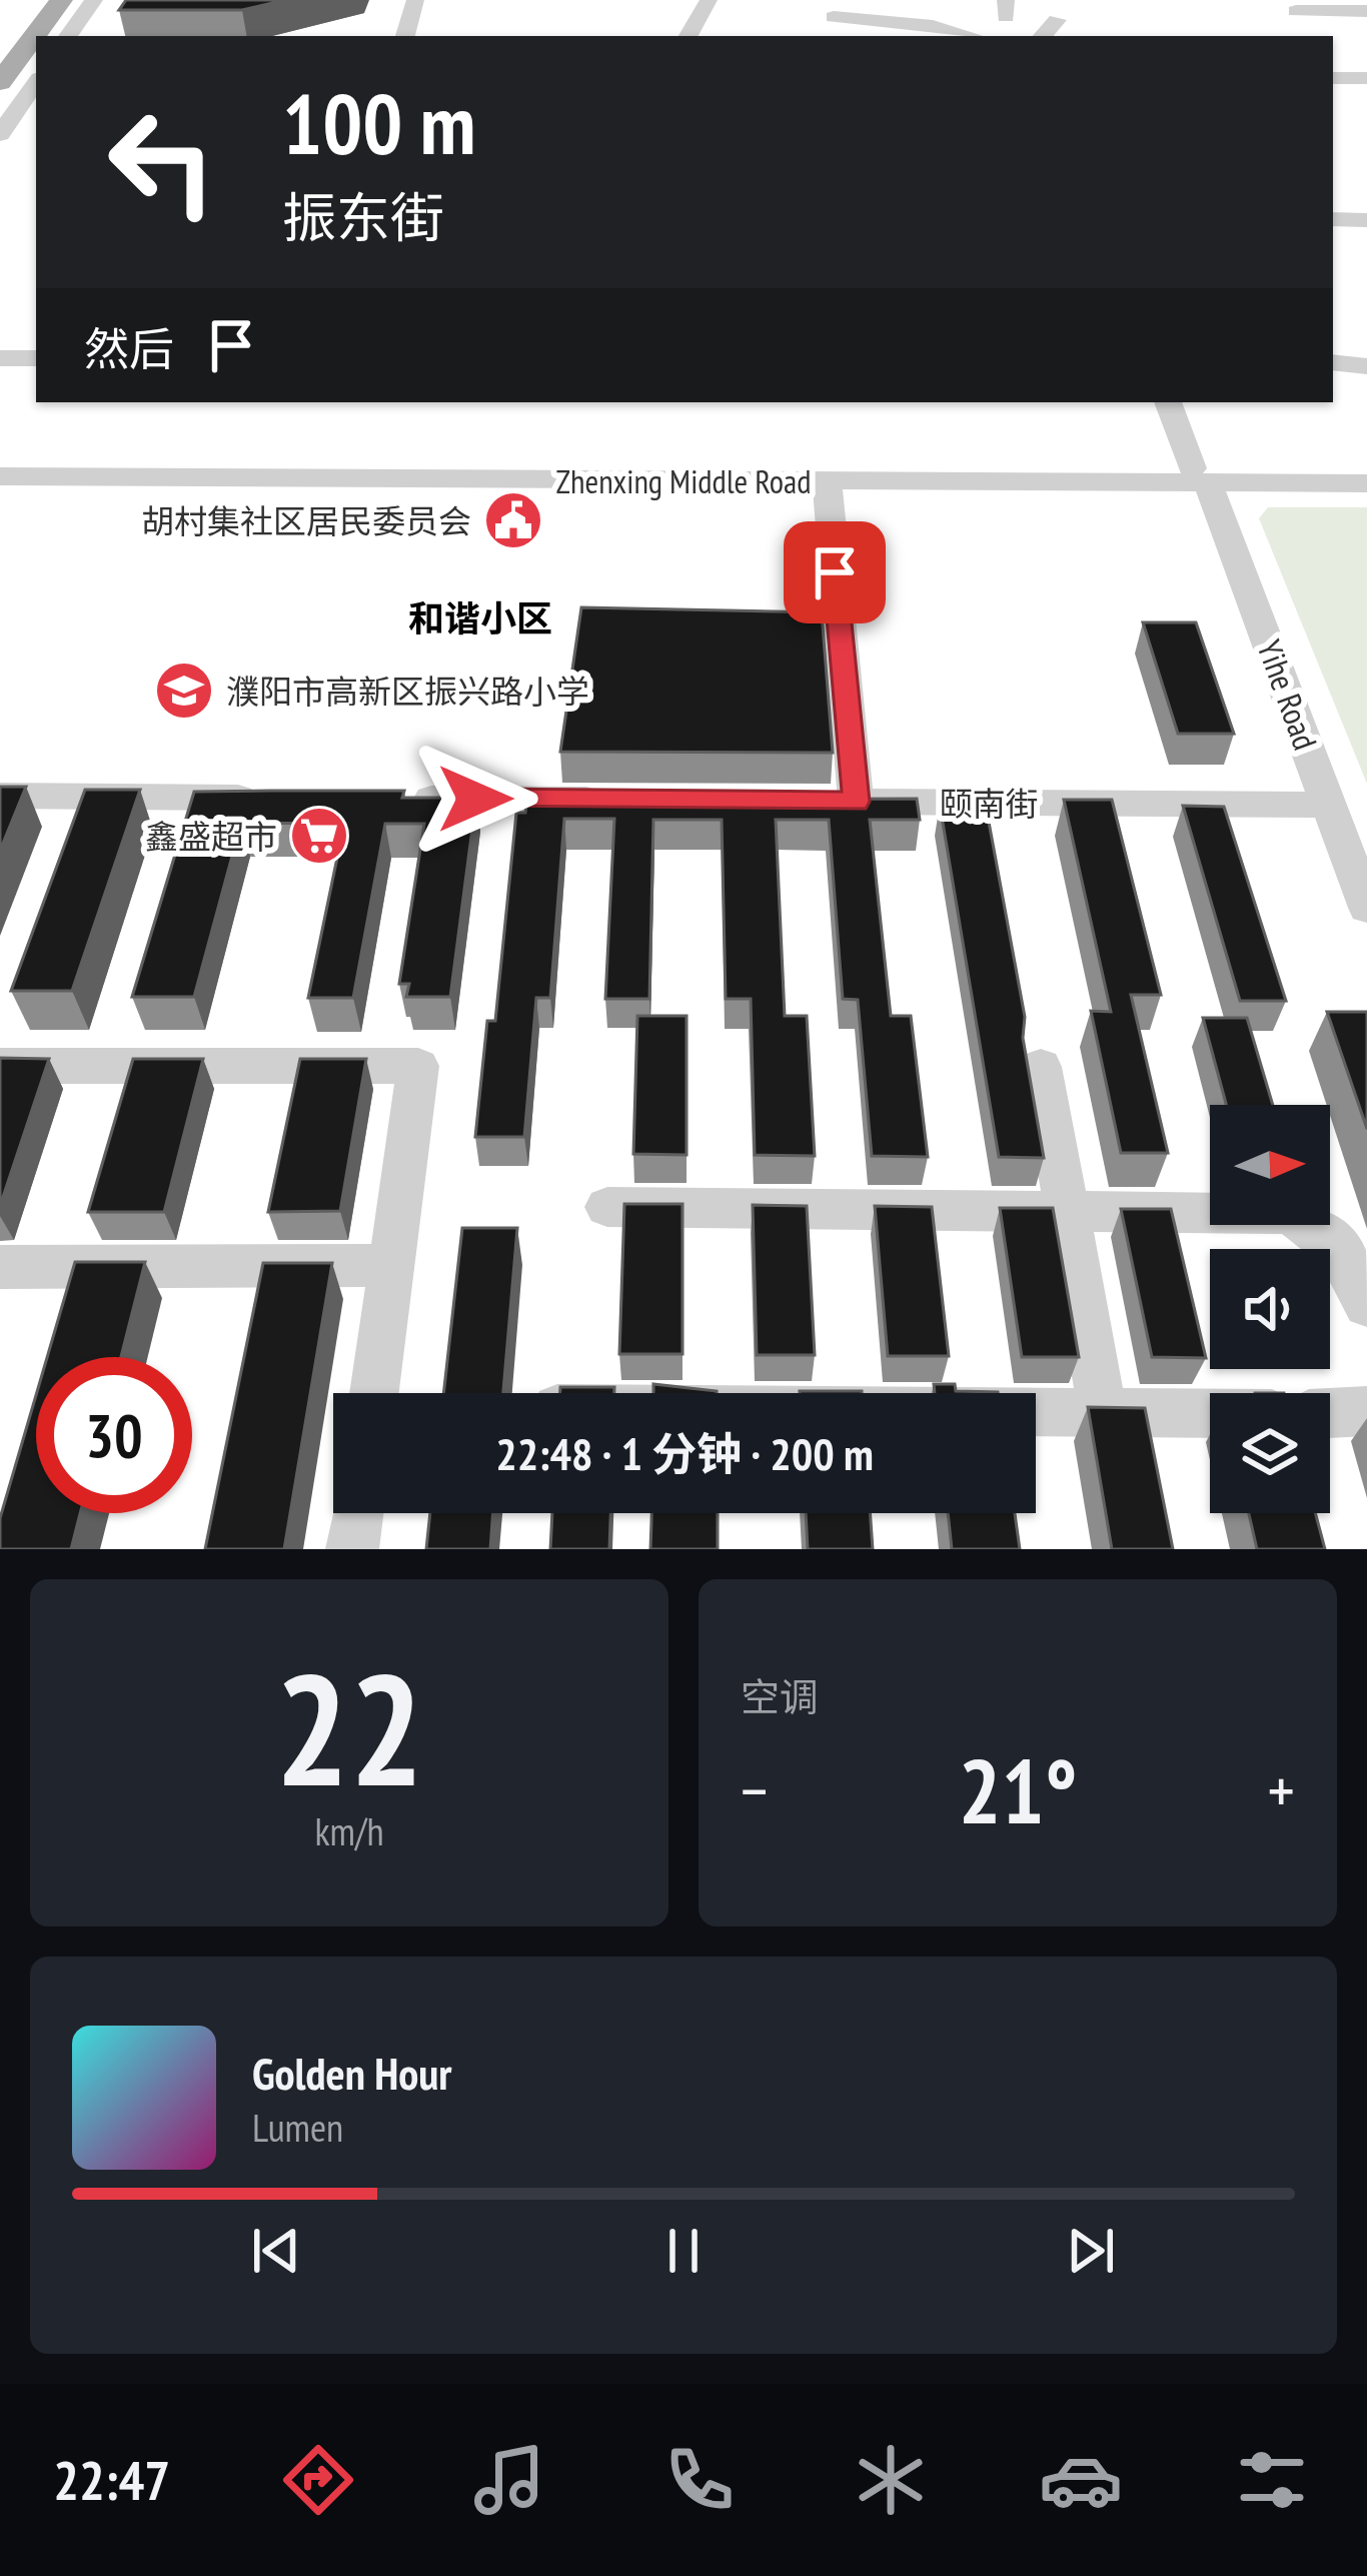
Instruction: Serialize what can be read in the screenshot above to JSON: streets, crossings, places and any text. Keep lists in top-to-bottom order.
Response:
{
  "streets": {
    "street": ["Zhenxing Middle Road", "Yihe Road", "颐南街"]
  },
  "crossings": [
    ["Zhenxing Middle Road", "Yihe Road"],
    ["Yihe Road", "颐南街"]
  ],
  "districts": ["和谐小区"],
  "places": {
    "public building": ["胡村集社区居民委员会"],
    "school or university": ["濮阳市高新区振兴路小学"],
    "supermarket": ["鑫盛超市"]
  },
  "north": "right",
  "page": {
    "turn": ["100 m", "振东街"],
    "then": "然后",
    "limit": "30",
    "trip": "22:48 · 1 分钟 · 200 m",
    "tile": [
      ["22", "km/h"],
      "空调"
    ],
    "heat": ["−", "21°", "+"],
    "song": ["Golden Hour", "Lumen"],
    "tabs": "22:47"
  }
}
